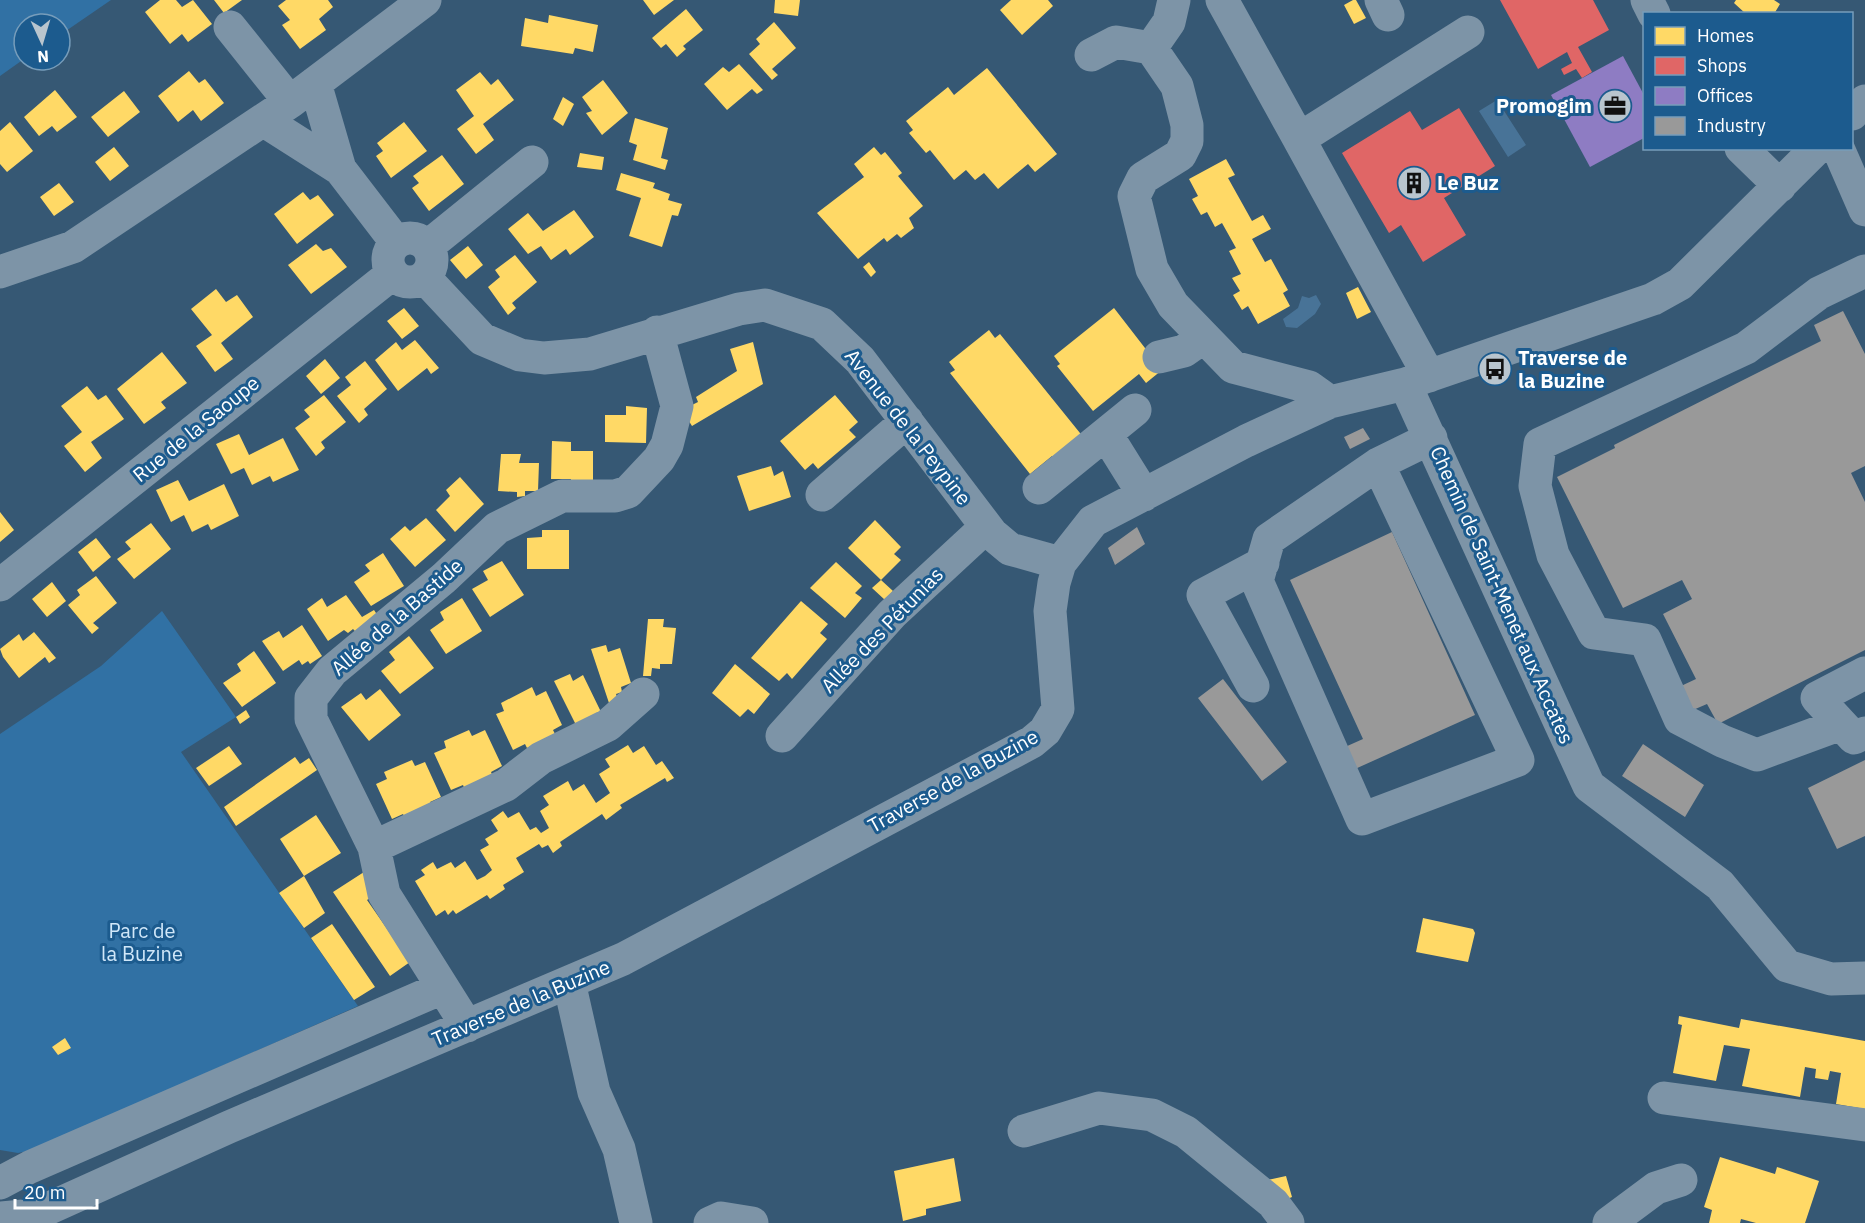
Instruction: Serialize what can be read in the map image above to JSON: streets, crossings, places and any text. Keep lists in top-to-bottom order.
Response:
{
  "streets": {
    "street": [
      "Avenue de la Peypine",
      "Rue de la Saoupe",
      "Chemin de Saint-Menet aux Accates",
      "Allée de la Bastide",
      "Allée des Pétunias",
      "Traverse de la Buzine"
    ]
  },
  "crossings": [
    ["Avenue de la Peypine", "Rue de la Saoupe"],
    ["Avenue de la Peypine", "Allée de la Bastide"],
    ["Avenue de la Peypine", "Allée des Pétunias"],
    ["Avenue de la Peypine", "Traverse de la Buzine"],
    ["Chemin de Saint-Menet aux Accates", "Traverse de la Buzine"],
    ["Allée de la Bastide", "Traverse de la Buzine"]
  ],
  "parks": ["Parc de la Buzine"],
  "places": {
    "office": ["Promogim"],
    "building": ["Le Buz"],
    "bus stop": ["Traverse de la Buzine"]
  },
  "legend": [
    "Homes",
    "Shops",
    "Offices",
    "Industry"
  ],
  "scale_bar": "20 m",
  "north": "bottom"
}
